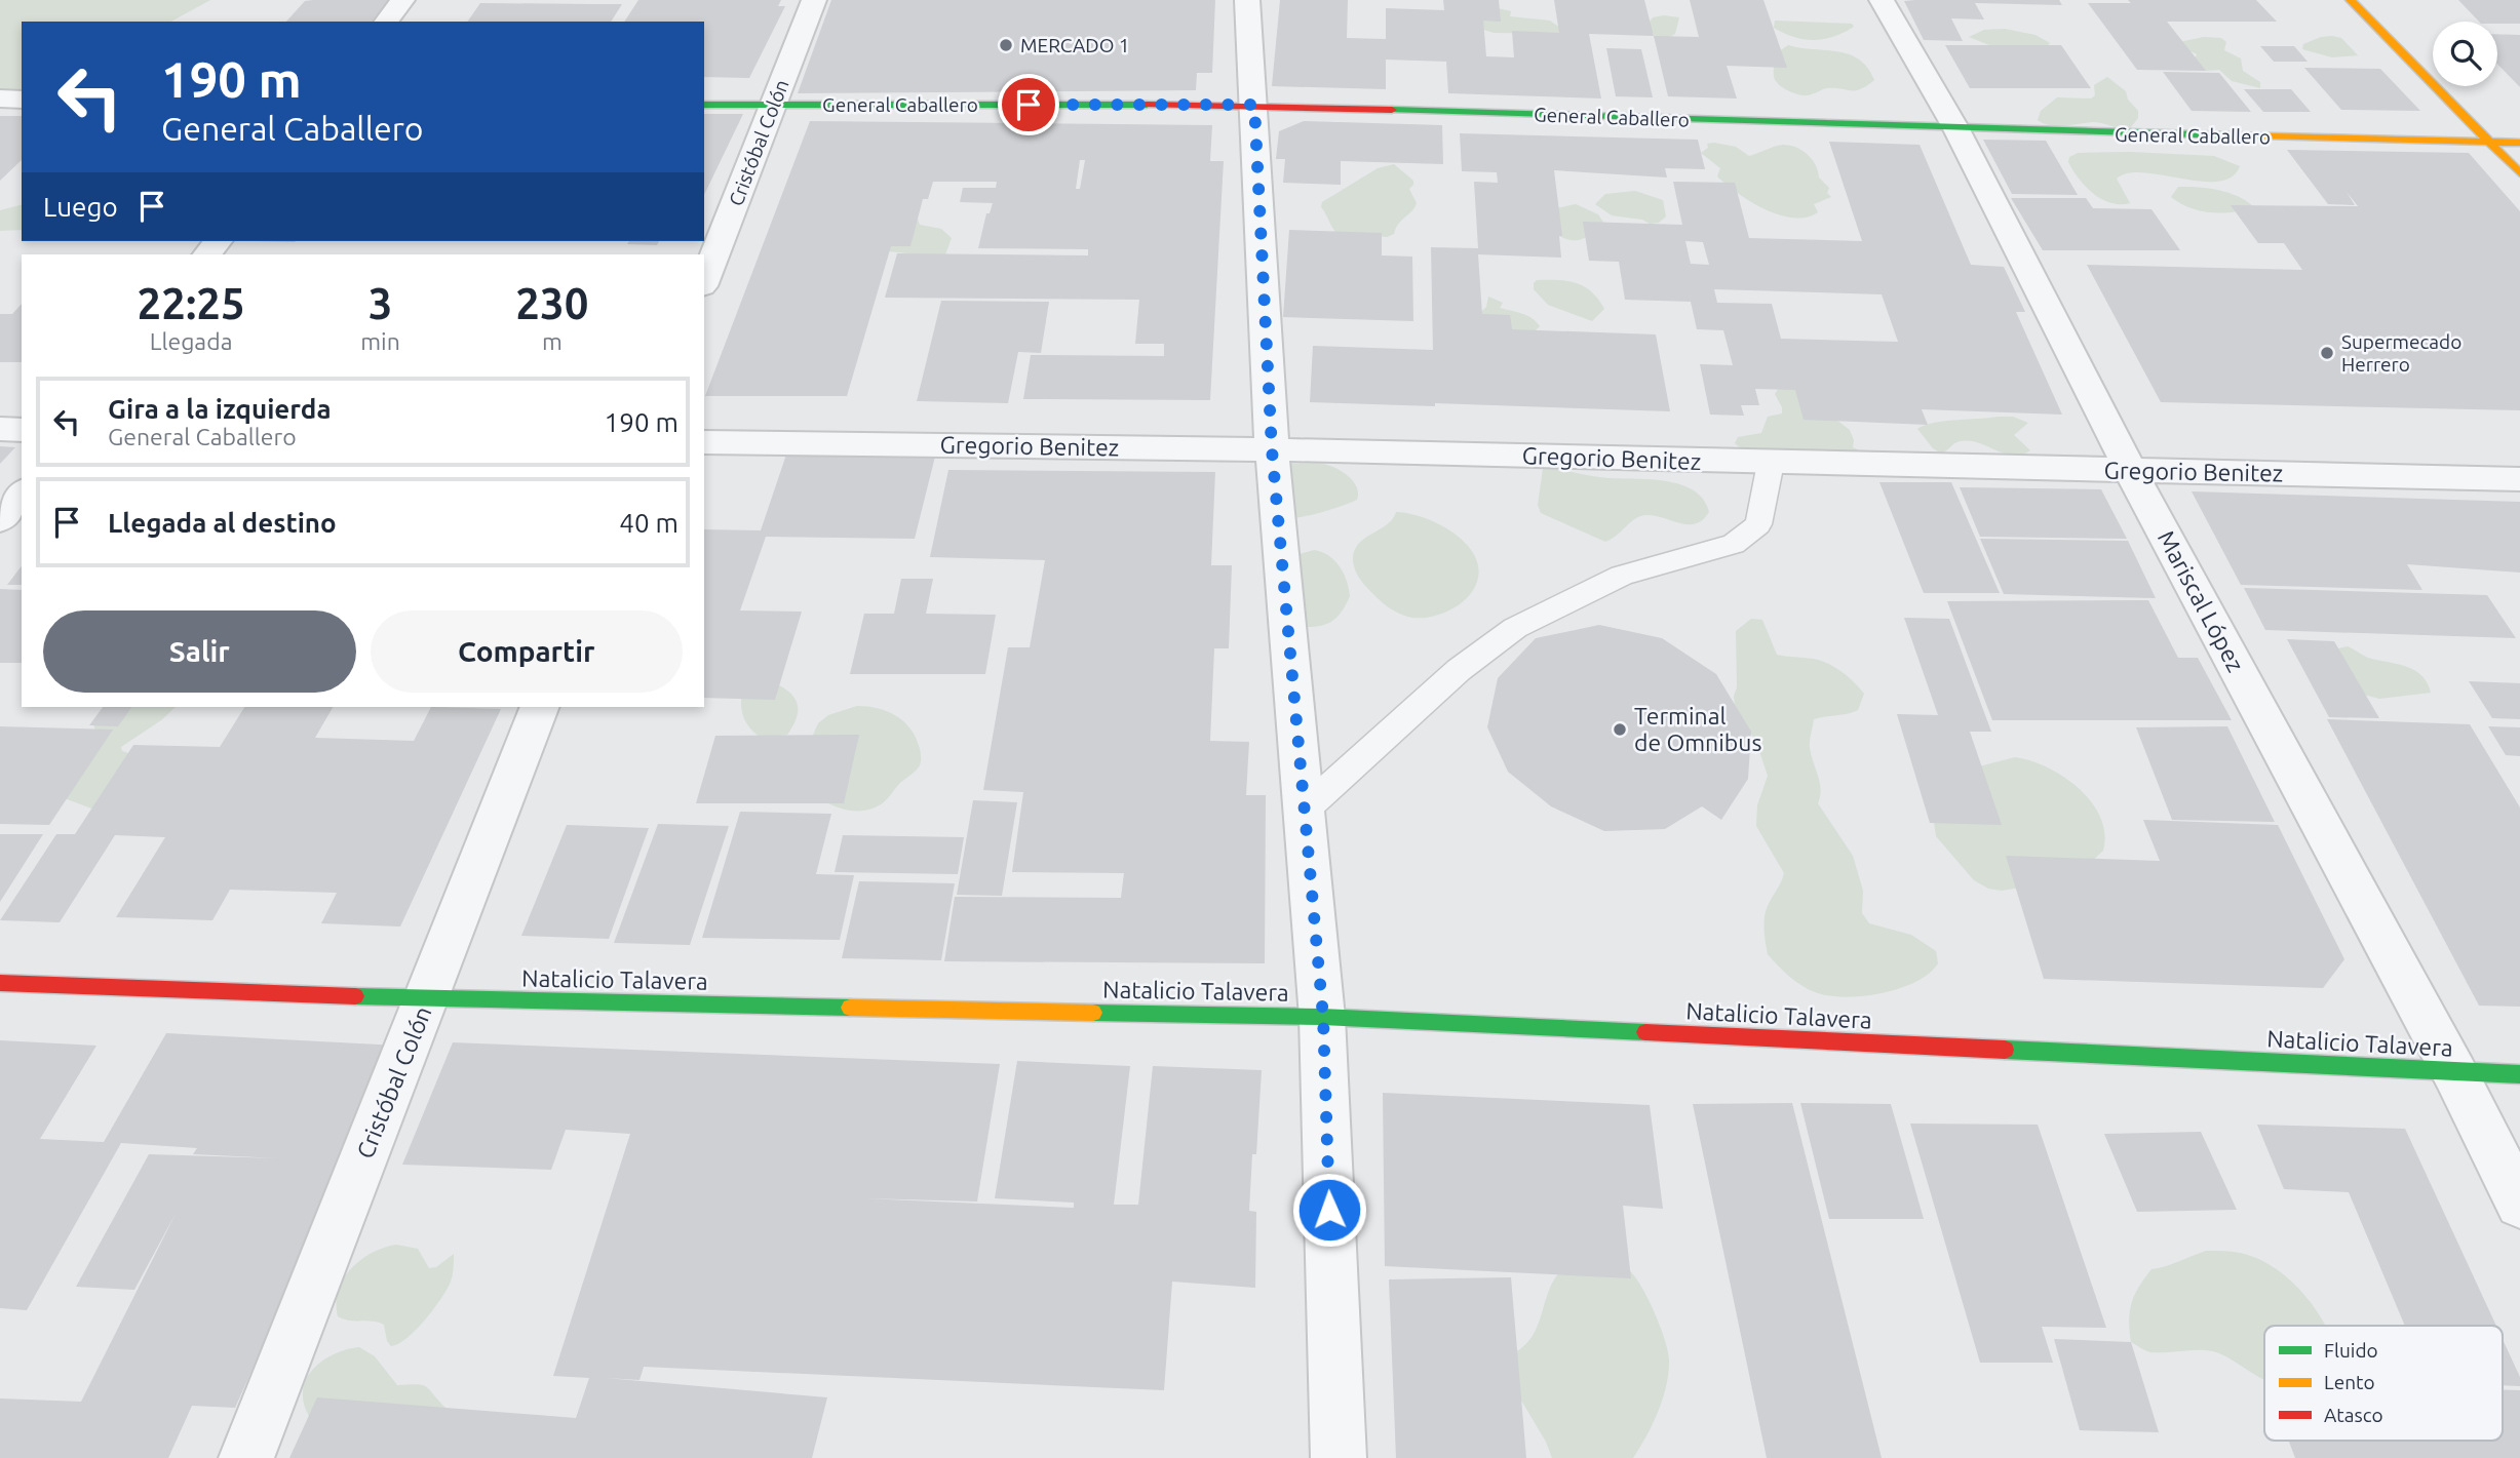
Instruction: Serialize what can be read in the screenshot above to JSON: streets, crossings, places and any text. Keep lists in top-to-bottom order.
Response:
{
  "streets": {
    "street": [
      "General Caballero",
      "Cristóbal Colón",
      "Gregorio Benitez",
      "Mariscal López",
      "Natalicio Talavera"
    ]
  },
  "crossings": [
    ["General Caballero", "Cristóbal Colón"],
    ["General Caballero", "Mariscal López"],
    ["Cristóbal Colón", "Natalicio Talavera"],
    ["Gregorio Benitez", "Mariscal López"],
    ["Mariscal López", "Natalicio Talavera"]
  ],
  "places": ["MERCADO 1", "Supermecado Herrero", "Terminal de Omnibus"],
  "legend": ["Fluido", "Lento", "Atasco"],
  "page": {
    "turn": ["190 m", "General Caballero"],
    "then": "Luego",
    "eta": [
      "22:25",
      "Llegada",
      "3",
      "min",
      "230",
      "m"
    ],
    "list": [
      {
        "name": "Gira a la izquierda",
        "note": "General Caballero",
        "value": "190 m"
      },
      {
        "name": "Llegada al destino",
        "value": "40 m"
      }
    ],
    "buttons": ["Salir", "Compartir"]
  }
}
